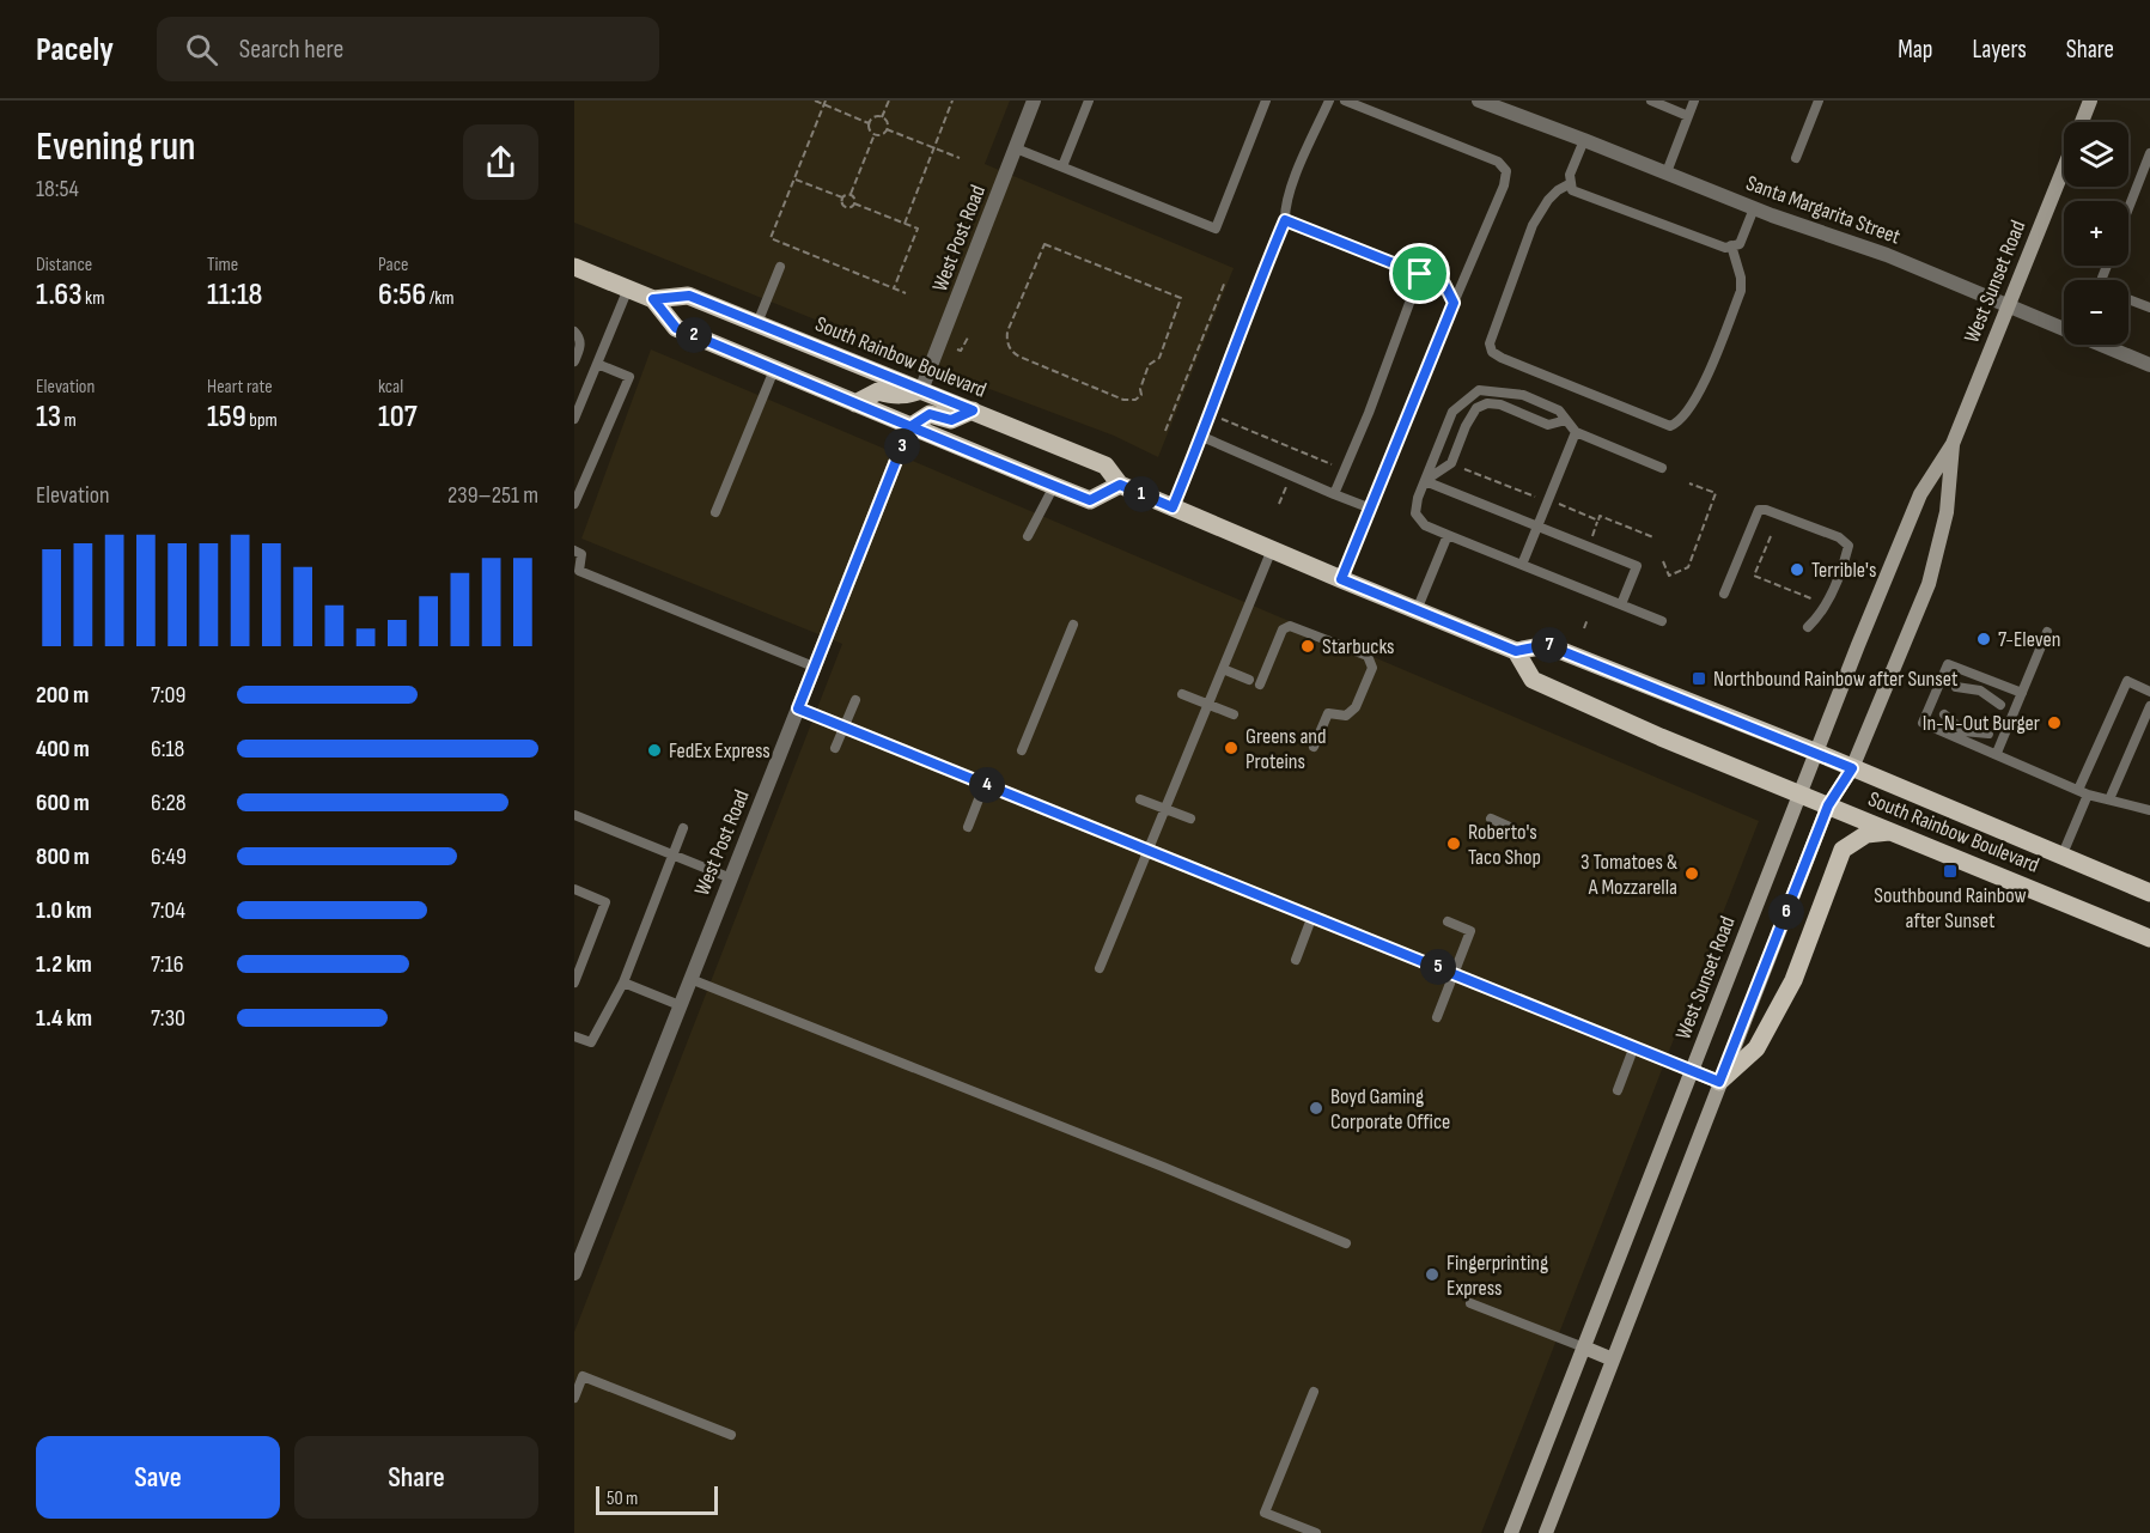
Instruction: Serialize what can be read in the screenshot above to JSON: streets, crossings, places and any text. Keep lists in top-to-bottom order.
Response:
{
  "streets": {
    "main road": ["West Sunset Road", "South Rainbow Boulevard"],
    "street": ["Santa Margarita Street", "West Post Road"]
  },
  "crossings": [
    ["Santa Margarita Street", "West Sunset Road"],
    ["West Post Road", "South Rainbow Boulevard"],
    ["West Sunset Road", "South Rainbow Boulevard"]
  ],
  "places": {
    "other": [
      "Terrible's",
      "7-Eleven",
      "Starbucks",
      "In-N-Out Burger",
      "Greens and Proteins",
      "FedEx Express",
      "Roberto's Taco Shop",
      "3 Tomatoes & A Mozzarella",
      "Boyd Gaming Corporate Office",
      "Fingerprinting Express"
    ],
    "transit": ["Northbound Rainbow after Sunset", "Southbound Rainbow after Sunset"]
  },
  "scale_bar": "50 m",
  "page": {
    "header": "Pacely",
    "search": "Search here",
    "nav": ["Map", "Layers", "Share"],
    "heading": ["Evening run", "18:54"],
    "map_buttons": ["+", "−"],
    "stats": [
      ["Distance", "1.63 km"],
      ["Time", "11:18"],
      ["Pace", "6:56 /km"],
      ["Elevation", "13 m"],
      ["Heart rate", "159 bpm"],
      ["kcal", "107"]
    ],
    "pins": [
      "2",
      "3",
      "1",
      "7",
      "4",
      "6",
      "5"
    ],
    "chart": ["Elevation", "239–251 m"],
    "list": [
      {
        "name": "200 m",
        "note": "7:09"
      },
      {
        "name": "400 m",
        "note": "6:18"
      },
      {
        "name": "600 m",
        "note": "6:28"
      },
      {
        "name": "800 m",
        "note": "6:49"
      },
      {
        "name": "1.0 km",
        "note": "7:04"
      },
      {
        "name": "1.2 km",
        "note": "7:16"
      },
      {
        "name": "1.4 km",
        "note": "7:30"
      }
    ],
    "buttons": ["Save", "Share"],
    "scale": "50 m"
  }
}
